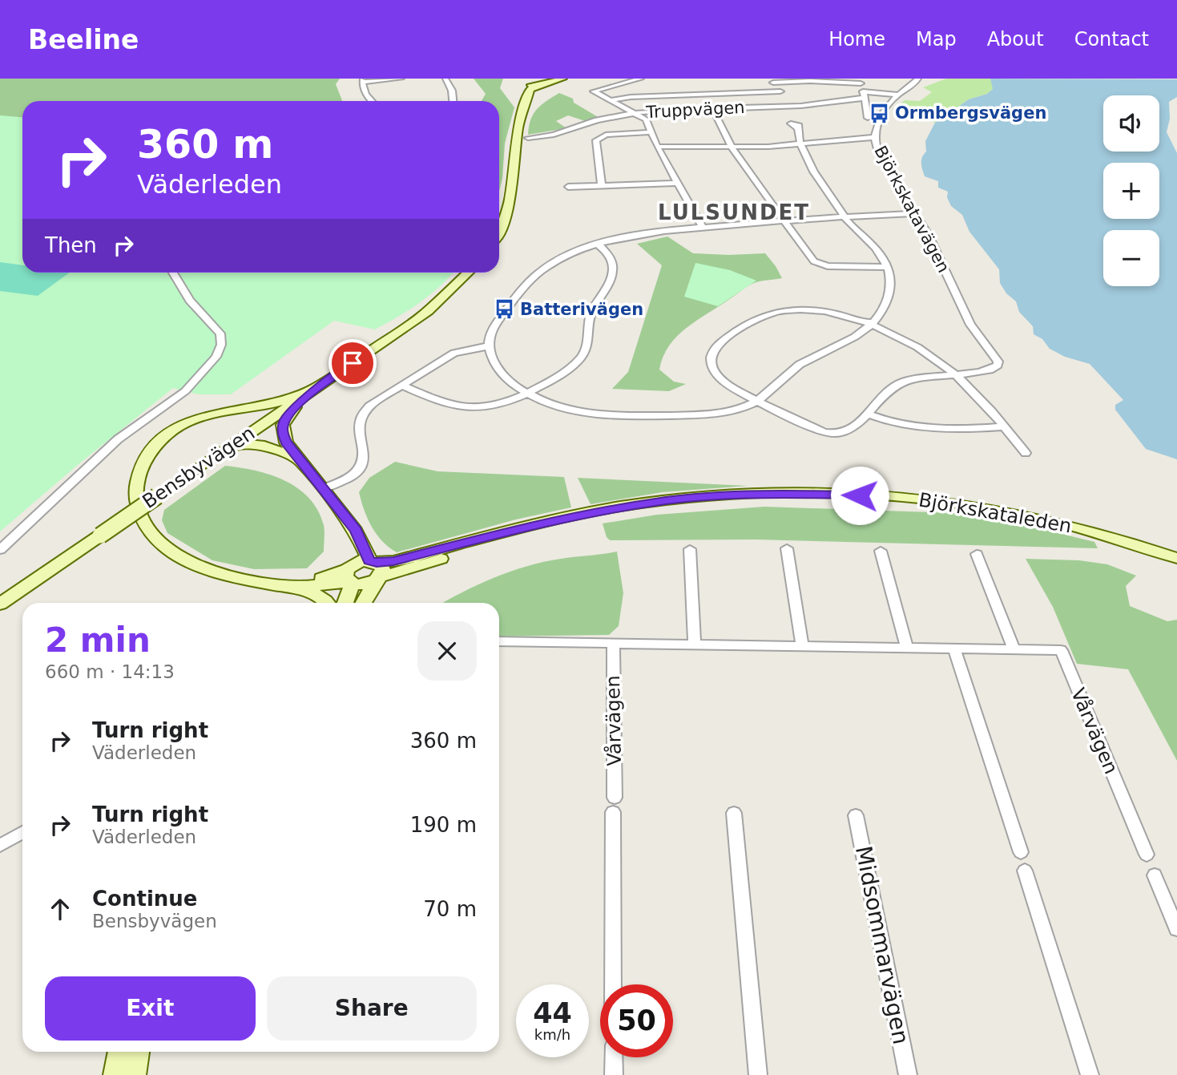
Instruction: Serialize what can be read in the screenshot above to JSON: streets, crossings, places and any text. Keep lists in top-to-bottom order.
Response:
{
  "streets": {
    "main road": ["Bensbyvägen", "Björkskataleden"],
    "street": [
      "Truppvägen",
      "Björkskatavägen",
      "Vårvägen",
      "Midsommarvägen"
    ]
  },
  "crossings": [
    ["Truppvägen", "Björkskatavägen"]
  ],
  "districts": ["LULSUNDET"],
  "places": {
    "bus stop": ["Ormbergsvägen", "Batterivägen"]
  },
  "page": {
    "header": "Beeline",
    "nav": [
      "Home",
      "Map",
      "About",
      "Contact"
    ],
    "map_buttons": ["+", "−"],
    "turn": ["360 m", "Väderleden"],
    "then": "Then",
    "heading": ["2 min", "660 m · 14:13"],
    "list": [
      {
        "name": "Turn right",
        "note": "Väderleden",
        "value": "360 m"
      },
      {
        "name": "Turn right",
        "note": "Väderleden",
        "value": "190 m"
      },
      {
        "name": "Continue",
        "note": "Bensbyvägen",
        "value": "70 m"
      }
    ],
    "buttons": ["Exit", "Share"],
    "speed": "44 km/h",
    "limit": "50"
  }
}
